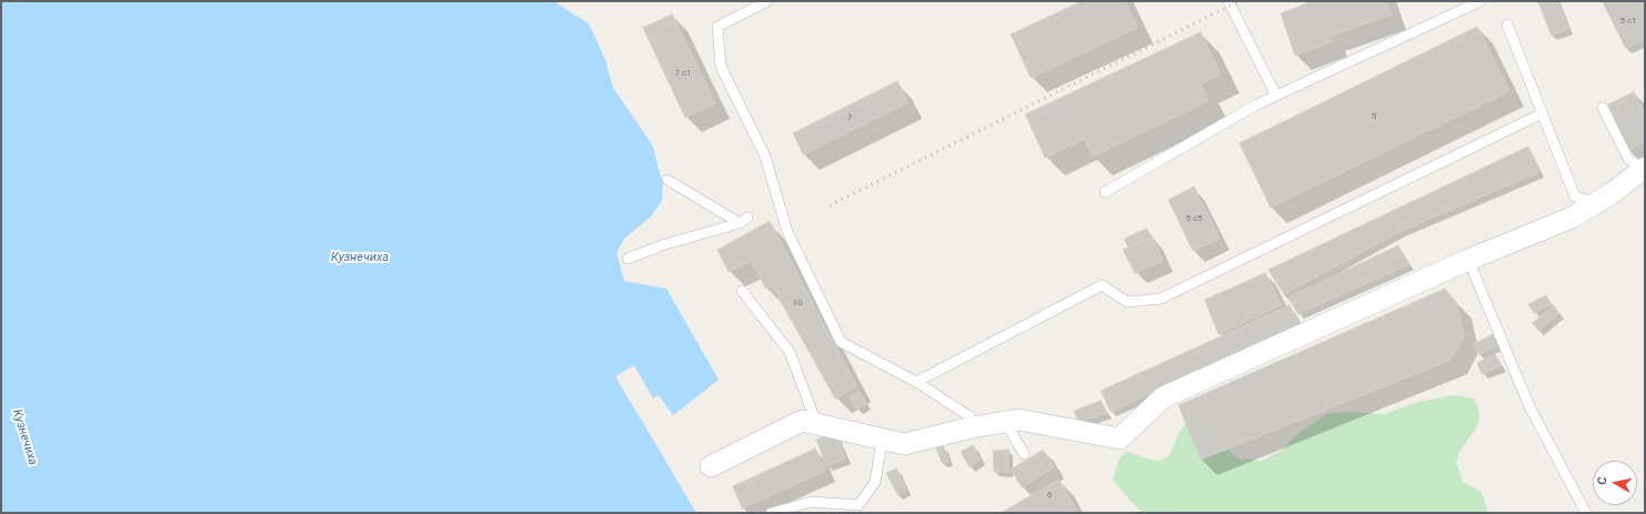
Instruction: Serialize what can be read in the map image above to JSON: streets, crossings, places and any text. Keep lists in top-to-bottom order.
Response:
{
  "water": ["Кузнечиха"],
  "house_numbers": [
    "5 с1",
    "7 с1",
    "5",
    "7",
    "5 с5",
    "10",
    "6"
  ],
  "north": "left"
}
